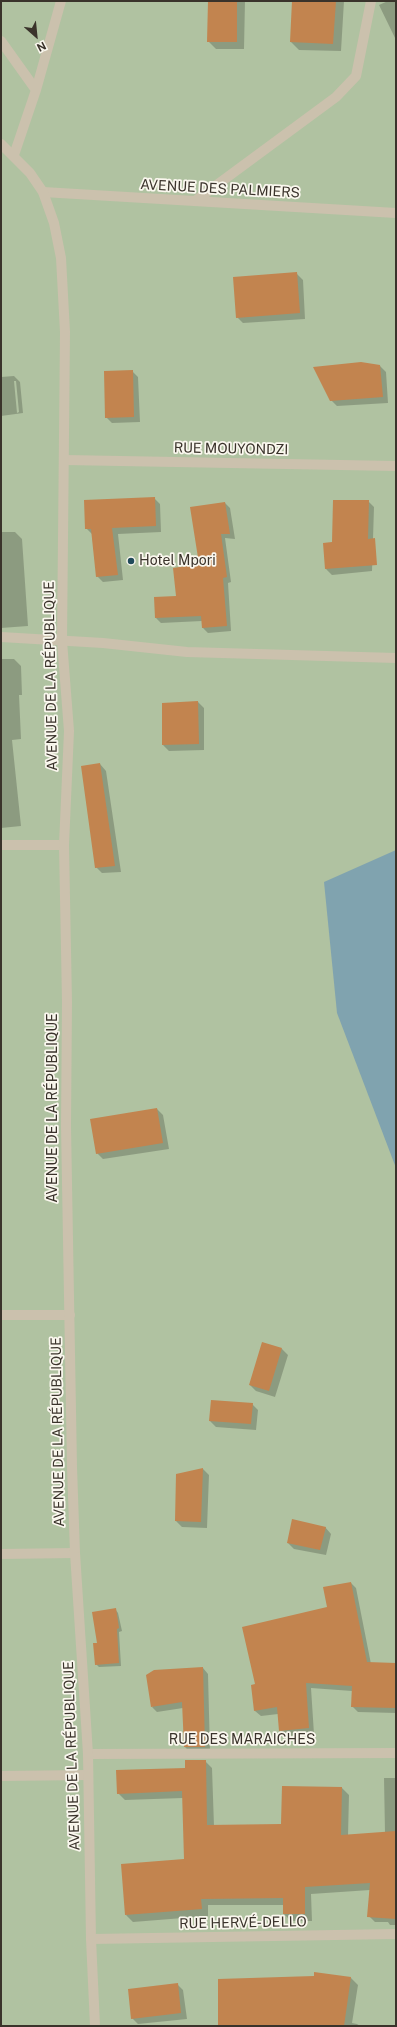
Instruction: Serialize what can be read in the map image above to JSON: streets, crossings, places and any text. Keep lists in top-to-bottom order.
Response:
{
  "streets": {
    "street": [
      "AVENUE DES PALMIERS",
      "RUE MOUYONDZI",
      "AVENUE DE LA RÉPUBLIQUE",
      "RUE DES MARAICHES",
      "RUE HERVÉ-DELLO"
    ]
  },
  "crossings": [
    ["AVENUE DES PALMIERS", "AVENUE DE LA RÉPUBLIQUE"],
    ["RUE MOUYONDZI", "AVENUE DE LA RÉPUBLIQUE"],
    ["AVENUE DE LA RÉPUBLIQUE", "RUE DES MARAICHES"],
    ["AVENUE DE LA RÉPUBLIQUE", "RUE HERVÉ-DELLO"]
  ],
  "places": ["Hotel Mpori"],
  "north": "bottom right"
}
